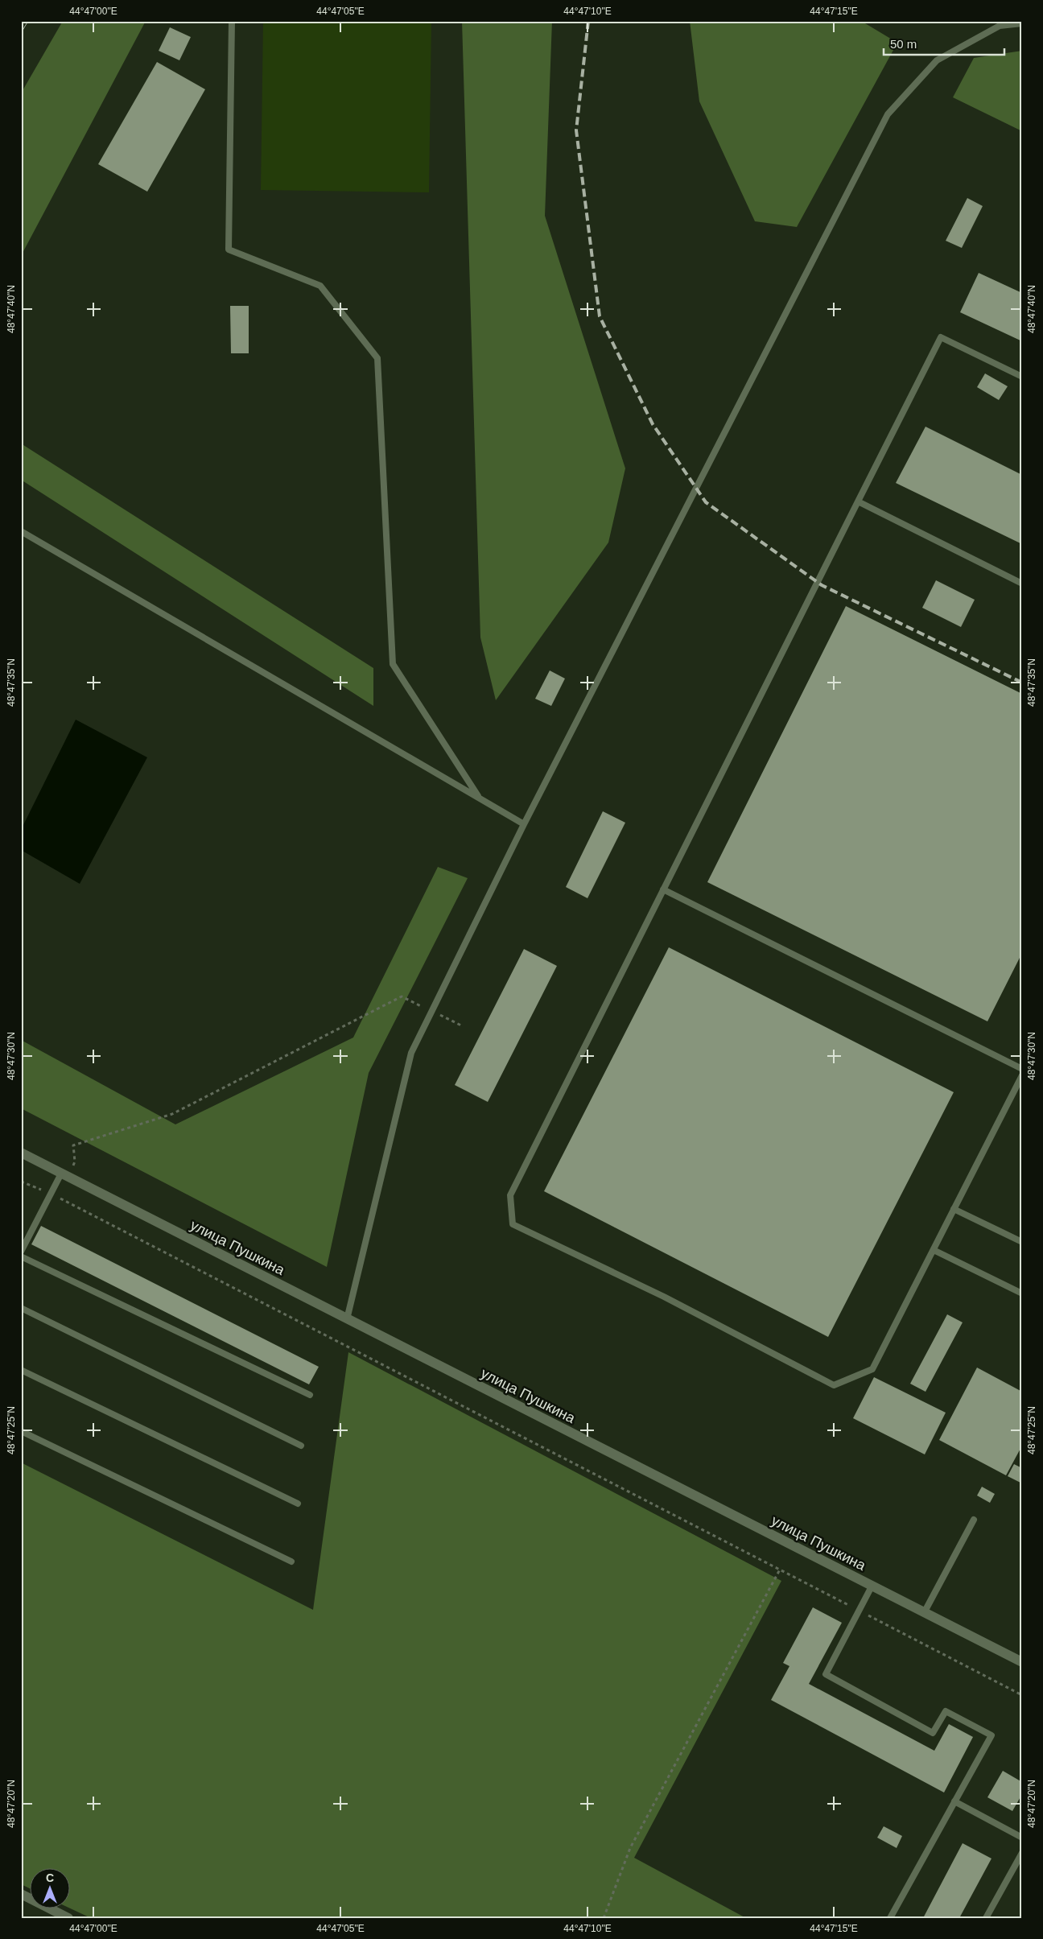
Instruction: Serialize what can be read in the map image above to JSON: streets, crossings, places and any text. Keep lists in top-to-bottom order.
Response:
{
  "streets": {
    "main road": ["улица Пушкина"]
  },
  "scale_bar": "50 m",
  "north": "top",
  "coordinates": [
    "44°47'00\"E",
    "44°47'05\"E",
    "44°47'10\"E",
    "44°47'15\"E",
    "48°47'40\"N",
    "48°47'35\"N",
    "48°47'30\"N",
    "48°47'25\"N",
    "48°47'20\"N"
  ]
}
